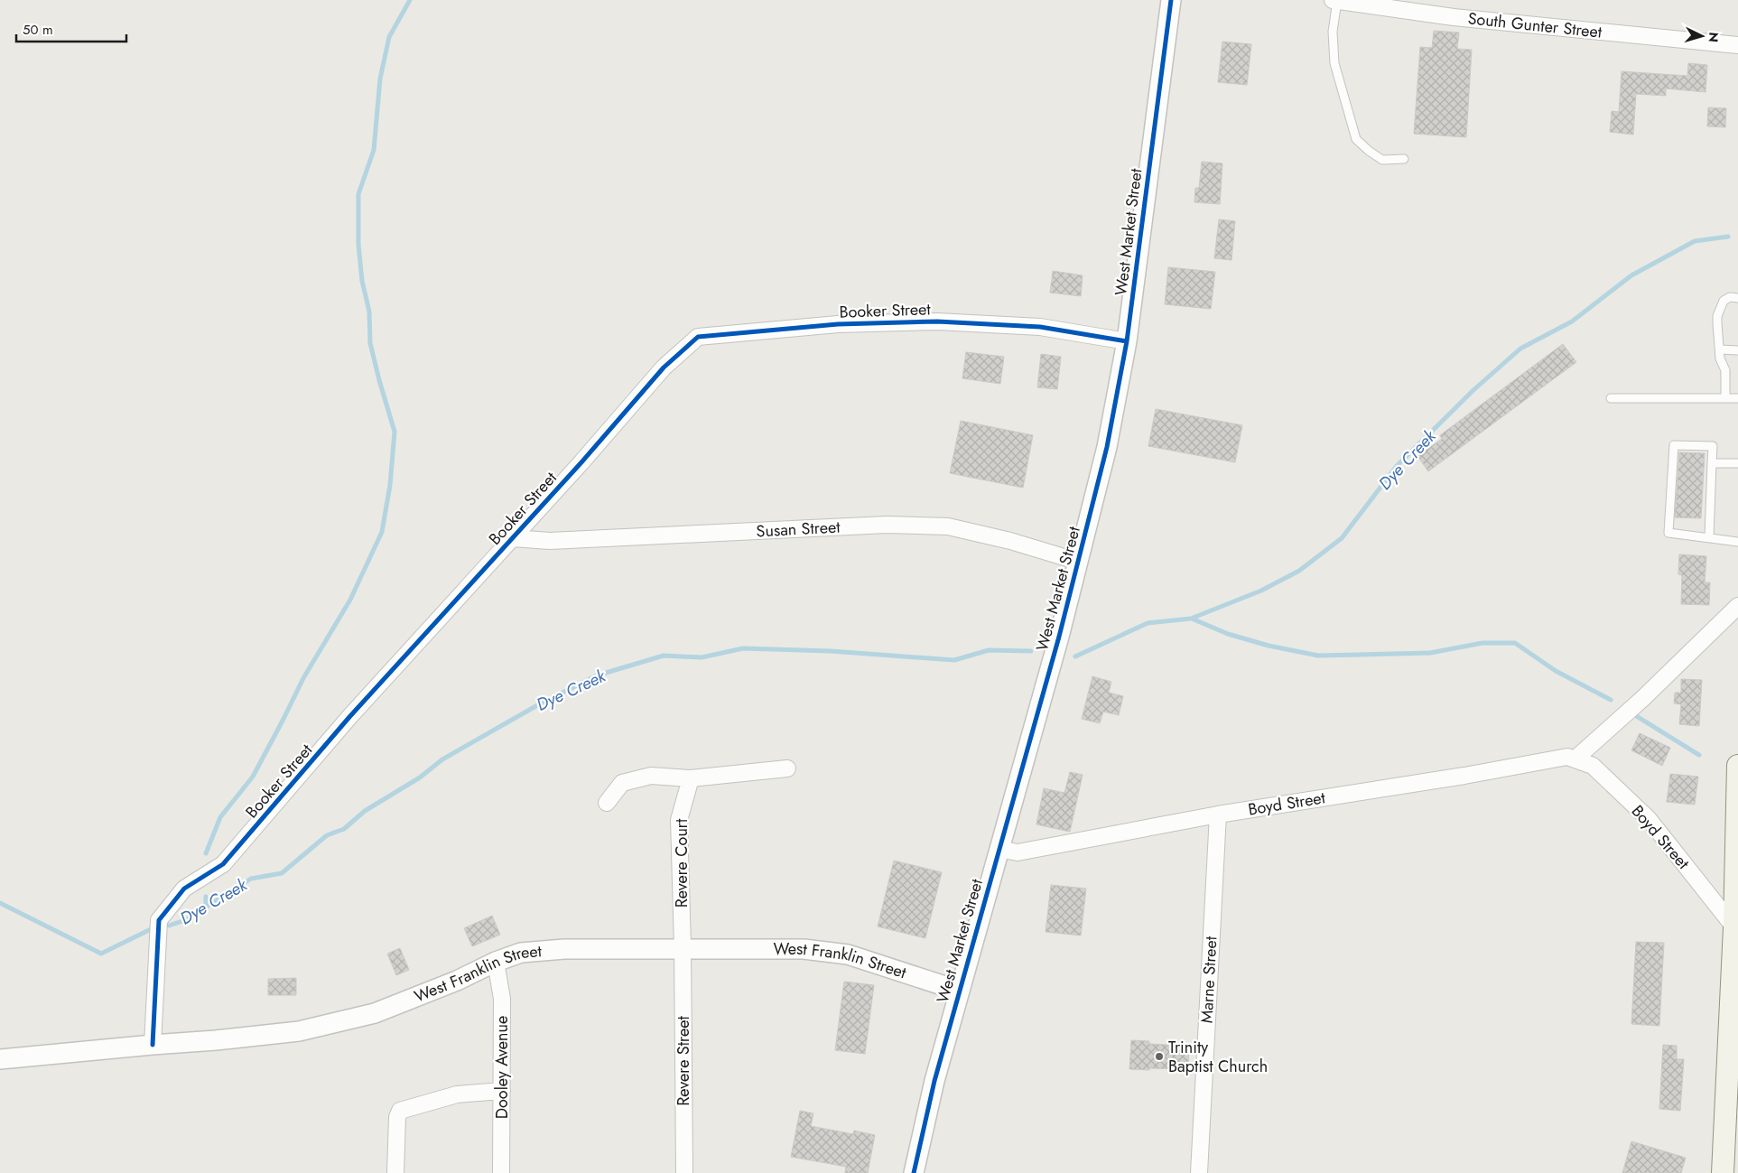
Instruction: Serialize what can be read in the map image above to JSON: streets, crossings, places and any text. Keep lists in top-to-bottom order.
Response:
{
  "streets": {
    "street": [
      "South Gunter Street",
      "West Market Street",
      "Booker Street",
      "Susan Street",
      "Boyd Street",
      "Revere Court",
      "West Franklin Street",
      "Marne Street",
      "Revere Street",
      "Dooley Avenue"
    ]
  },
  "crossings": [
    ["West Market Street", "Booker Street"],
    ["West Market Street", "Susan Street"],
    ["West Market Street", "Boyd Street"],
    ["West Market Street", "West Franklin Street"],
    ["Booker Street", "Susan Street"],
    ["Booker Street", "West Franklin Street"],
    ["Boyd Street", "Marne Street"],
    ["Revere Court", "West Franklin Street"],
    ["Revere Court", "Revere Street"],
    ["West Franklin Street", "Revere Street"],
    ["West Franklin Street", "Dooley Avenue"]
  ],
  "water": ["Dye Creek"],
  "places": ["Trinity Baptist Church"],
  "scale_bar": "50 m",
  "north": "right"
}
